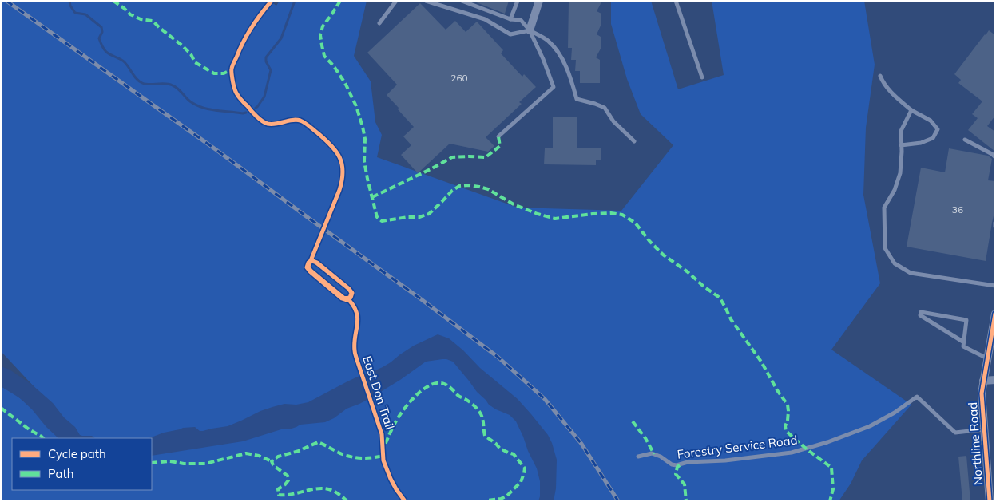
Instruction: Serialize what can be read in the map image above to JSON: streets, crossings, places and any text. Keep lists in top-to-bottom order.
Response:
{
  "streets": {
    "street": ["Northline Road"],
    "lane": ["Forestry Service Road"],
    "cycle path": ["East Don Trail"]
  },
  "crossings": [
    ["Northline Road", "Forestry Service Road"]
  ],
  "house_numbers": ["260", "36"],
  "legend": ["Cycle path", "Path"]
}
